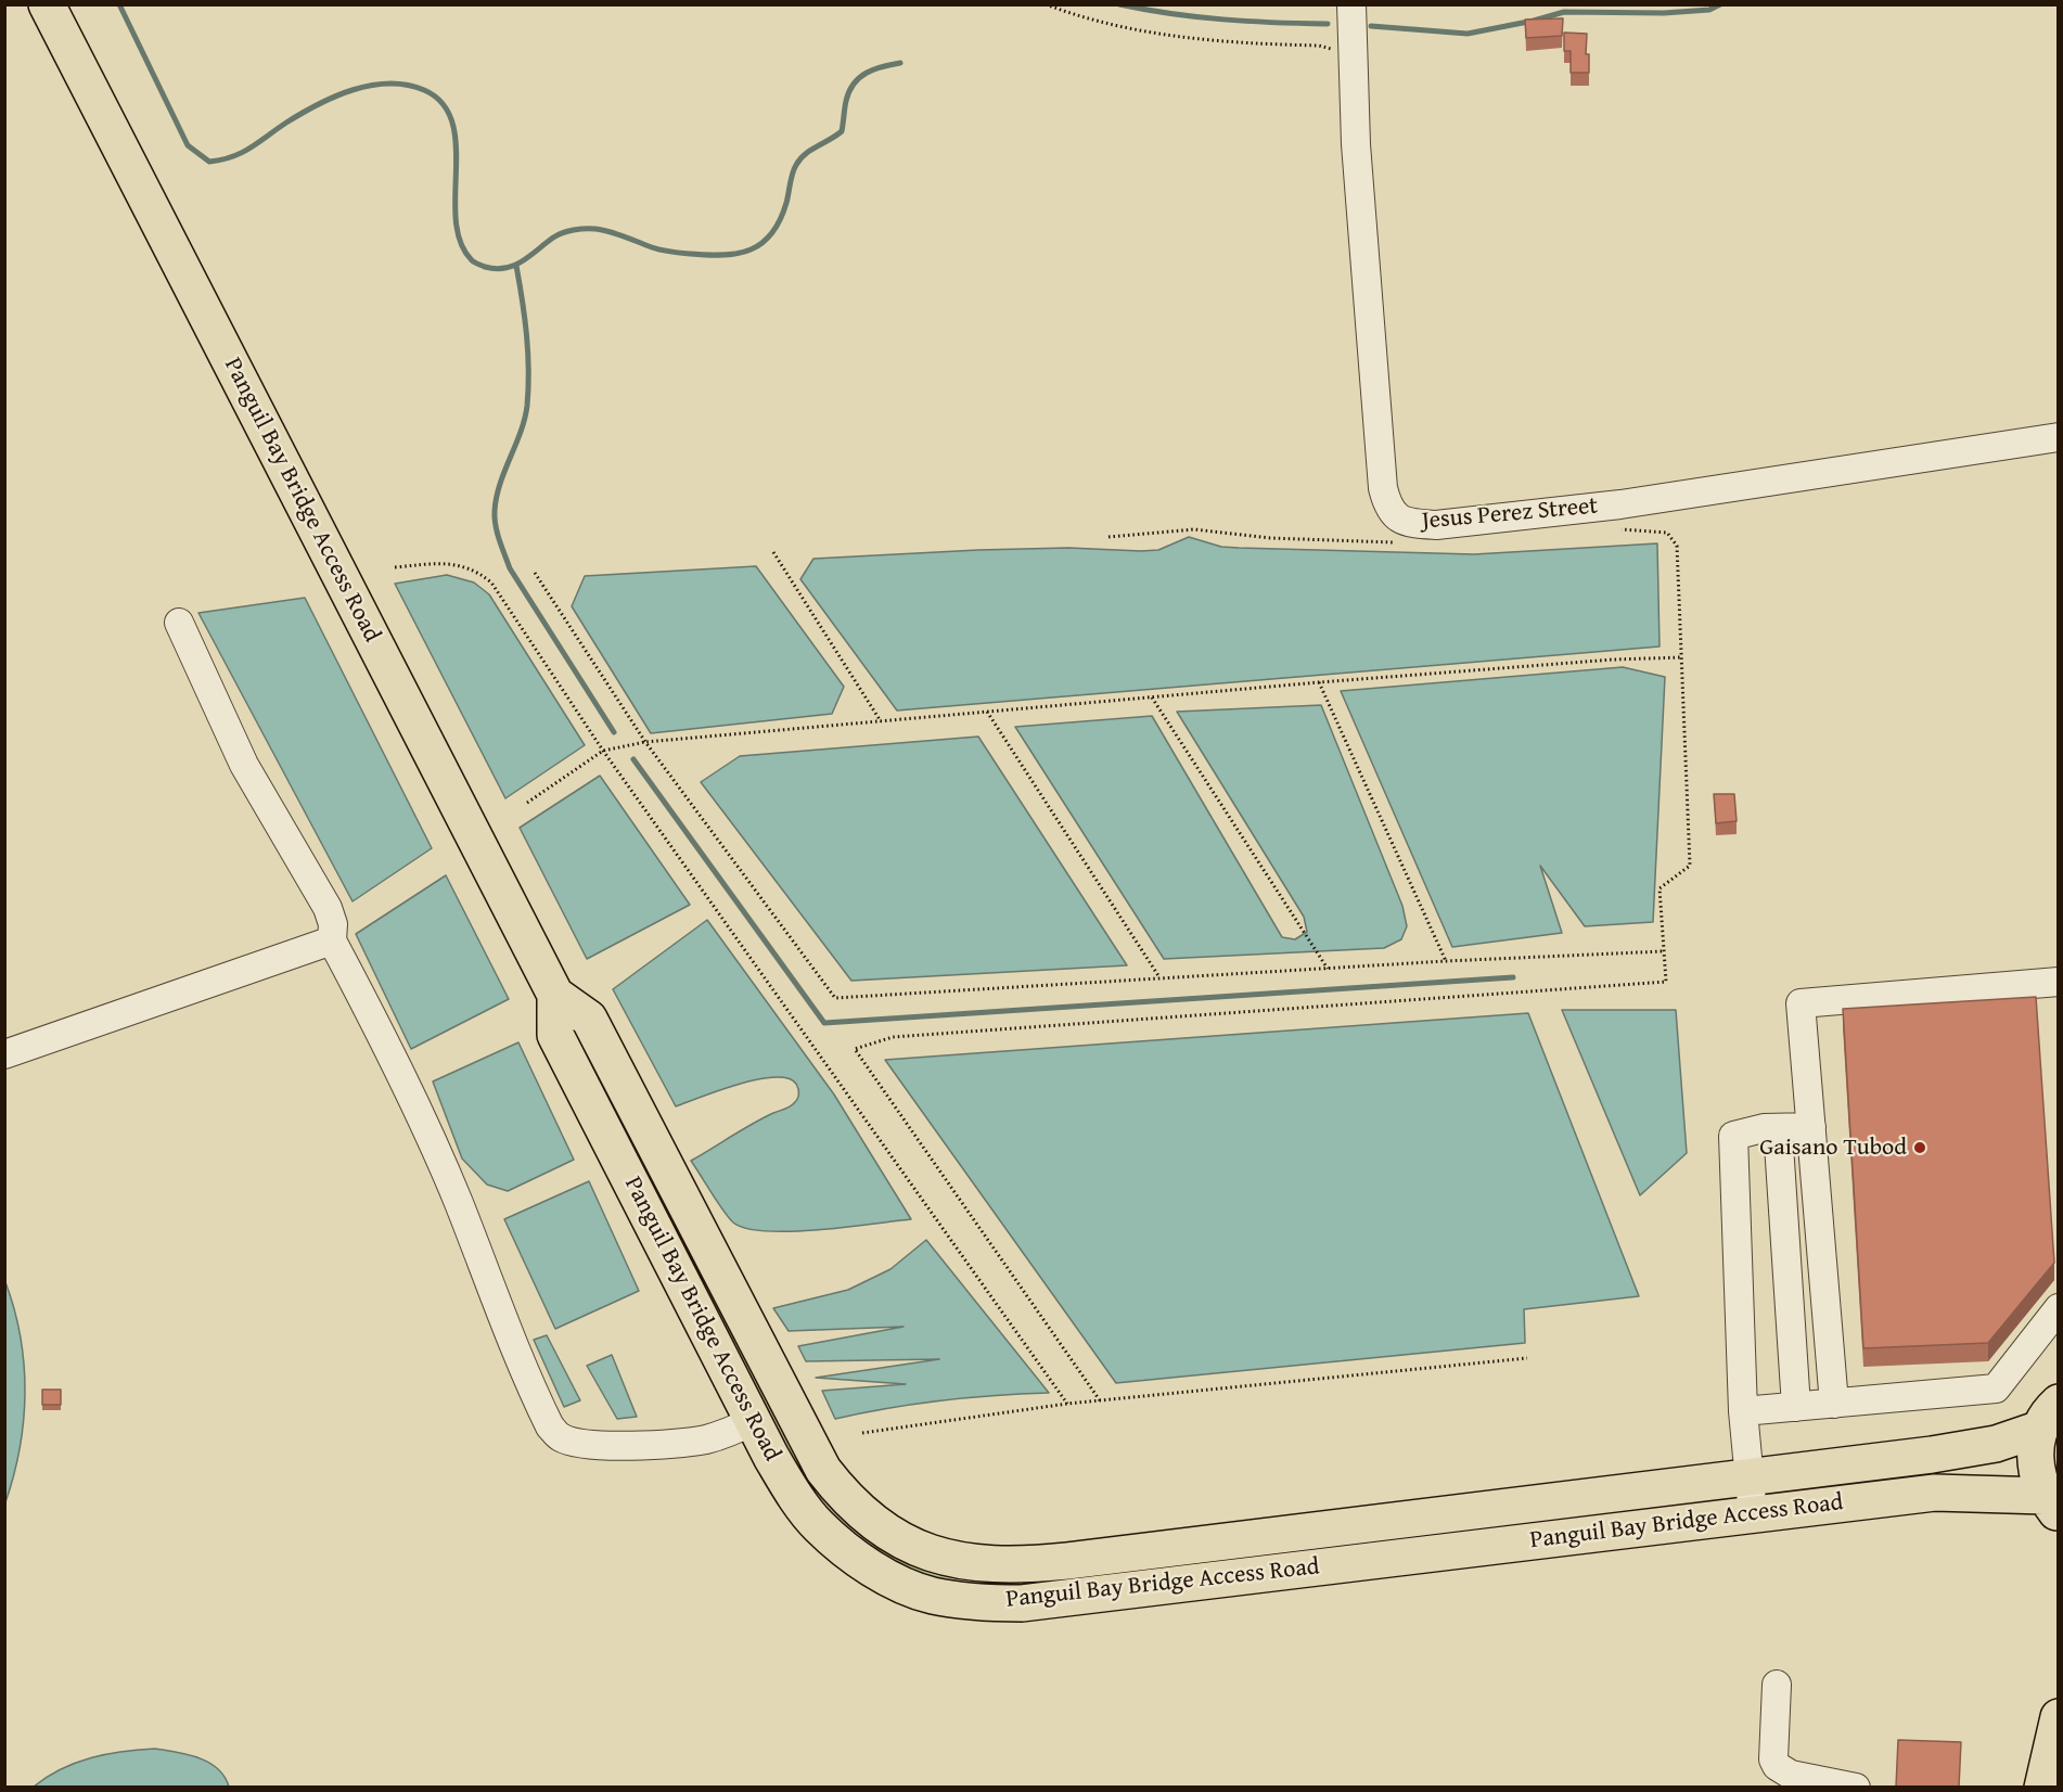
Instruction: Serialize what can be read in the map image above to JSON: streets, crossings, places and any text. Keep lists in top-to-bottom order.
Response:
{
  "streets": {
    "highway": ["Panguil Bay Bridge Access Road"],
    "street": ["Jesus Perez Street"]
  },
  "places": ["Gaisano Tubod"]
}
